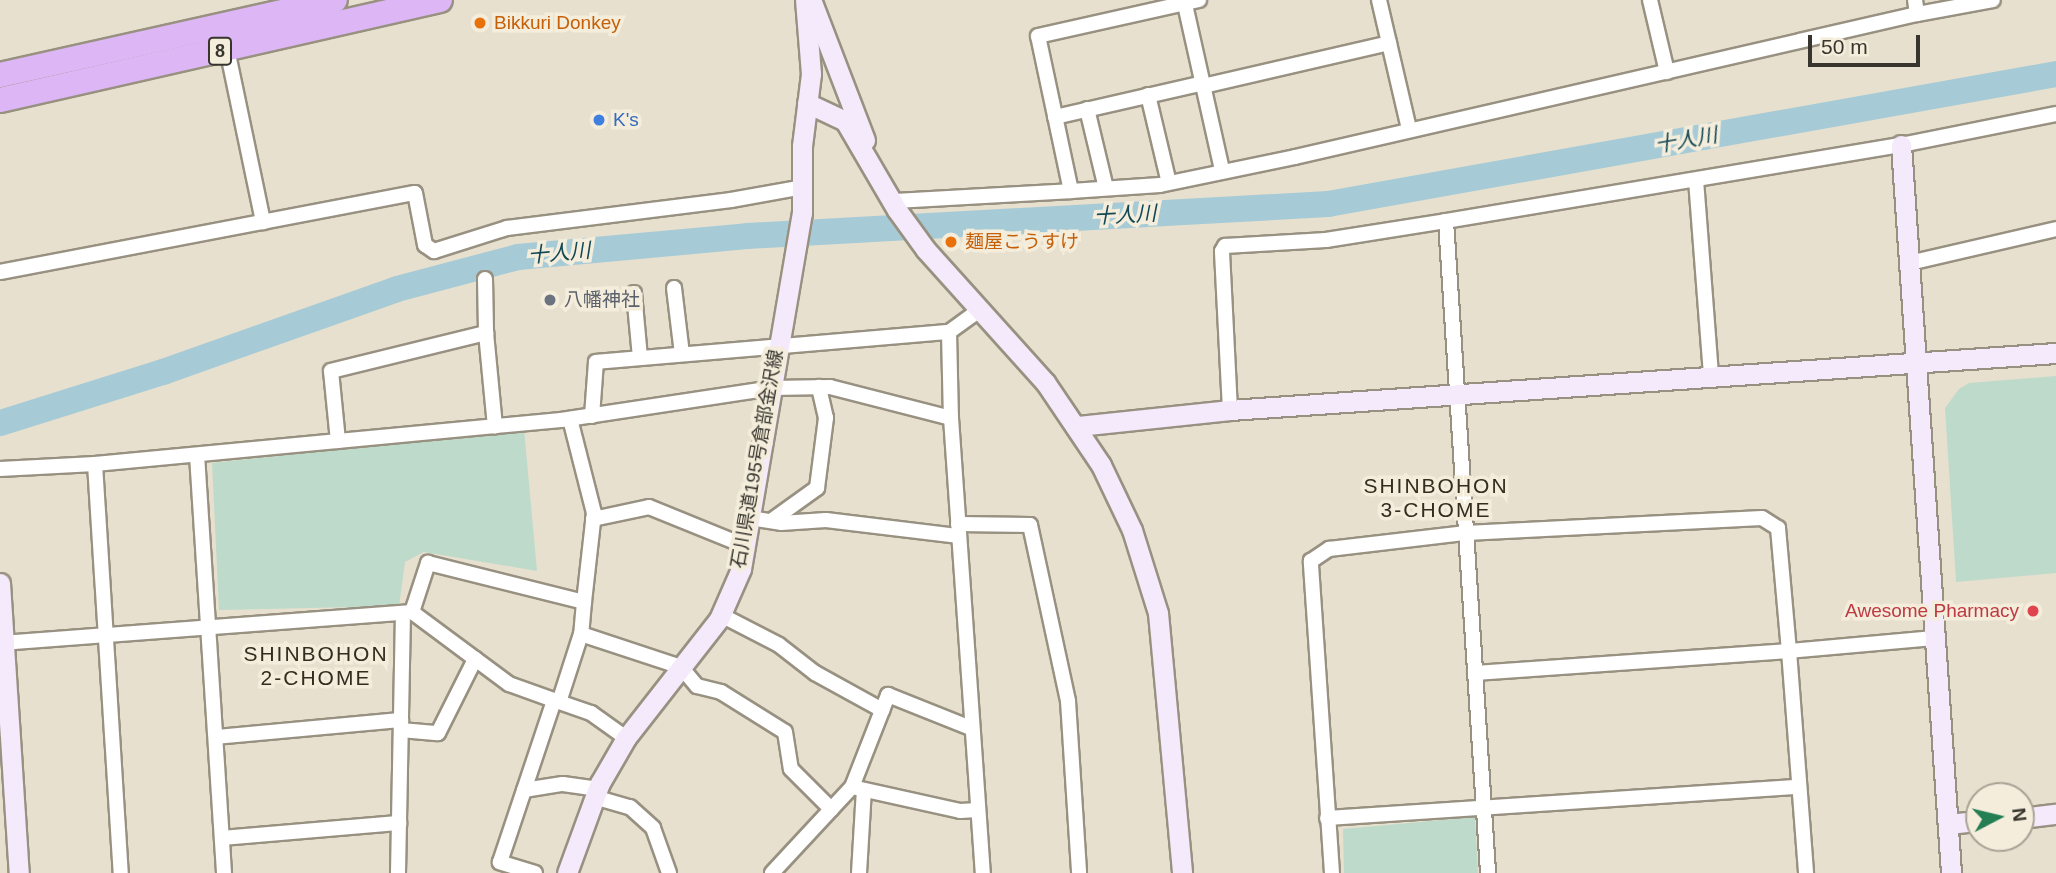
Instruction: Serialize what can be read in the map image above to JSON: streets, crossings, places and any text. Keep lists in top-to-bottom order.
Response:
{
  "streets": {
    "highway": ["8"],
    "street": ["石川県道195号倉部金沢線"]
  },
  "districts": ["SHINBOHON 3-CHOME", "SHINBOHON 2-CHOME"],
  "water": ["十人川"],
  "places": [
    "Bikkuri Donkey",
    "K's",
    "麺屋こうすけ",
    "八幡神社",
    "Awesome Pharmacy"
  ],
  "scale_bar": "50 m",
  "north": "right"
}
